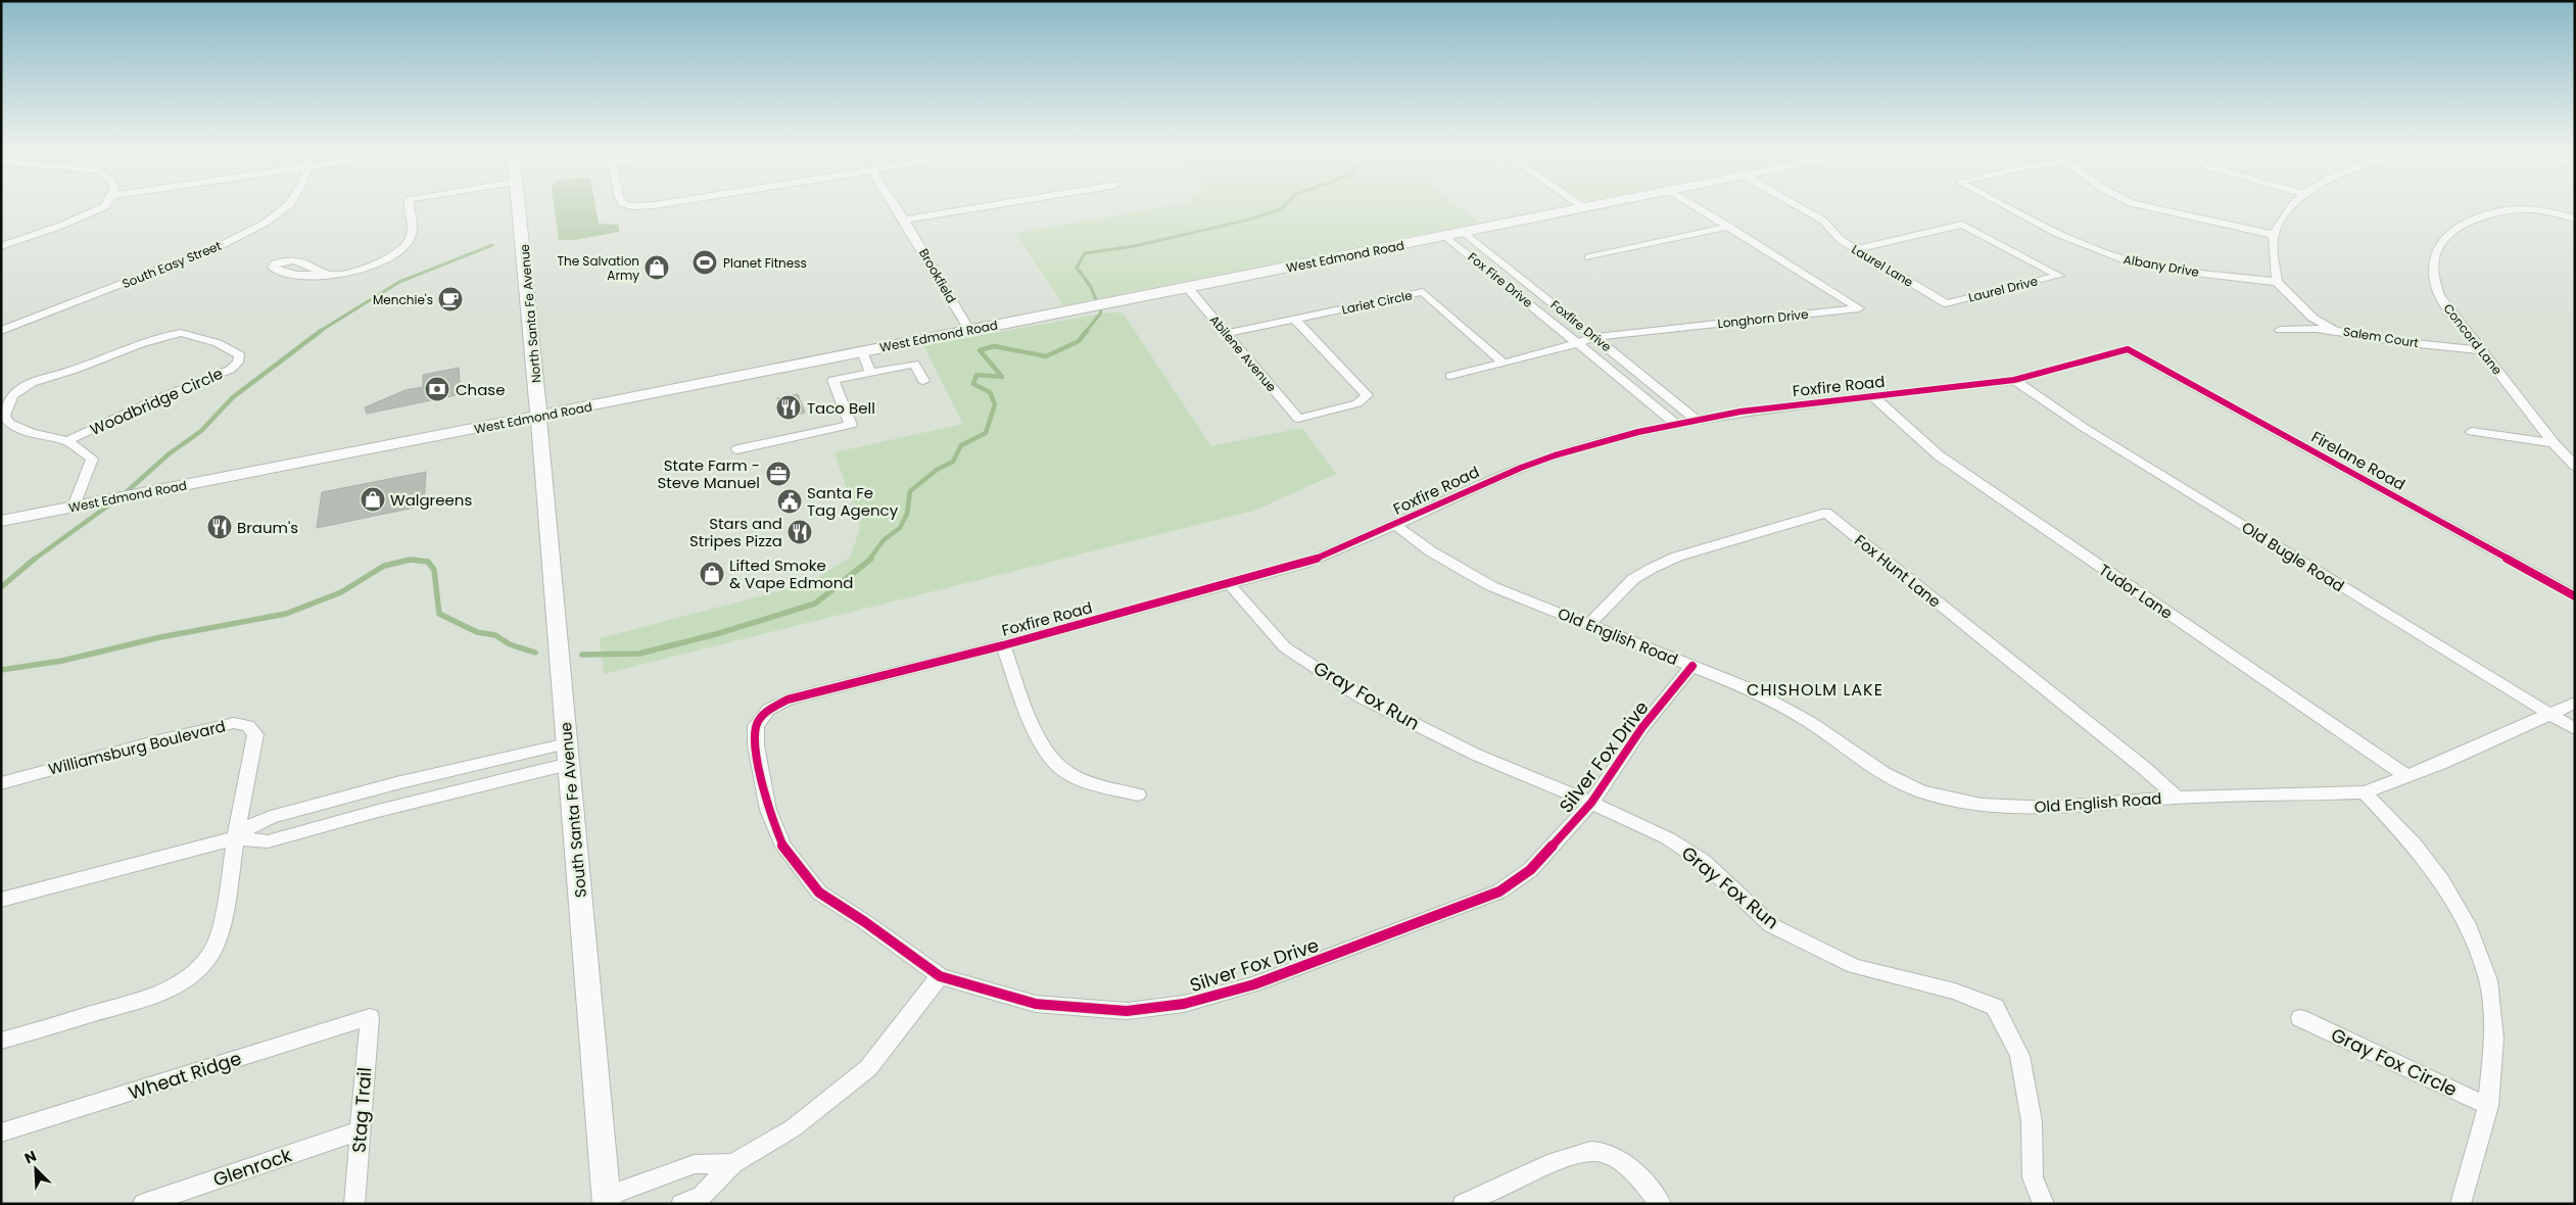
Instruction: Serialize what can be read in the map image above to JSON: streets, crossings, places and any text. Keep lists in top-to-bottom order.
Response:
{
  "streets": {
    "main road": ["West Edmond Road", "North Santa Fe Avenue", "South Santa Fe Avenue"],
    "street": [
      "South Easy Street",
      "Laurel Lane",
      "Albany Drive",
      "Brookfield",
      "Fox Fire Drive",
      "Laurel Drive",
      "Lariet Circle",
      "Longhorn Drive",
      "Foxfire Drive",
      "Salem Court",
      "Concord Lane",
      "Abilene Avenue",
      "Foxfire Road",
      "Woodbridge Circle",
      "Firelane Road",
      "Old Bugle Road",
      "Fox Hunt Lane",
      "Tudor Lane",
      "Old English Road",
      "Gray Fox Run",
      "Williamsburg Boulevard",
      "Silver Fox Drive",
      "Gray Fox Circle",
      "Wheat Ridge",
      "Stag Trail",
      "Glenrock"
    ]
  },
  "crossings": [
    ["West Edmond Road", "Brookfield"],
    ["West Edmond Road", "Fox Fire Drive"],
    ["West Edmond Road", "North Santa Fe Avenue"],
    ["West Edmond Road", "Foxfire Drive"],
    ["West Edmond Road", "Abilene Avenue"],
    ["West Edmond Road", "Woodbridge Circle"],
    ["West Edmond Road", "South Santa Fe Avenue"],
    ["Laurel Lane", "Laurel Drive"],
    ["Fox Fire Drive", "Longhorn Drive"],
    ["Fox Fire Drive", "Foxfire Drive"],
    ["Lariet Circle", "Longhorn Drive"],
    ["Lariet Circle", "Abilene Avenue"],
    ["North Santa Fe Avenue", "South Santa Fe Avenue"],
    ["Longhorn Drive", "Foxfire Drive"],
    ["Foxfire Drive", "Foxfire Road"],
    ["Salem Court", "Concord Lane"],
    ["Foxfire Road", "Firelane Road"],
    ["Foxfire Road", "Old Bugle Road"],
    ["Foxfire Road", "Tudor Lane"],
    ["Foxfire Road", "Old English Road"],
    ["Foxfire Road", "Gray Fox Run"],
    ["Foxfire Road", "Silver Fox Drive"],
    ["Old Bugle Road", "Old English Road"],
    ["Fox Hunt Lane", "Old English Road"],
    ["Tudor Lane", "Old English Road"],
    ["Old English Road", "Silver Fox Drive"],
    ["Gray Fox Run", "Silver Fox Drive"],
    ["Wheat Ridge", "Stag Trail"],
    ["Stag Trail", "Glenrock"]
  ],
  "districts": ["CHISHOLM LAKE"],
  "places": {
    "sports": ["Planet Fitness"],
    "shop": ["The Salvation Army", "Walgreens", "Lifted Smoke & Vape Edmond"],
    "cafe": ["Menchie's"],
    "bank": ["Chase"],
    "restaurant": ["Taco Bell", "Braum's", "Stars and Stripes Pizza"],
    "office": ["State Farm - Steve Manuel"],
    "public building": ["Santa Fe Tag Agency"]
  },
  "north": "top left"
}
